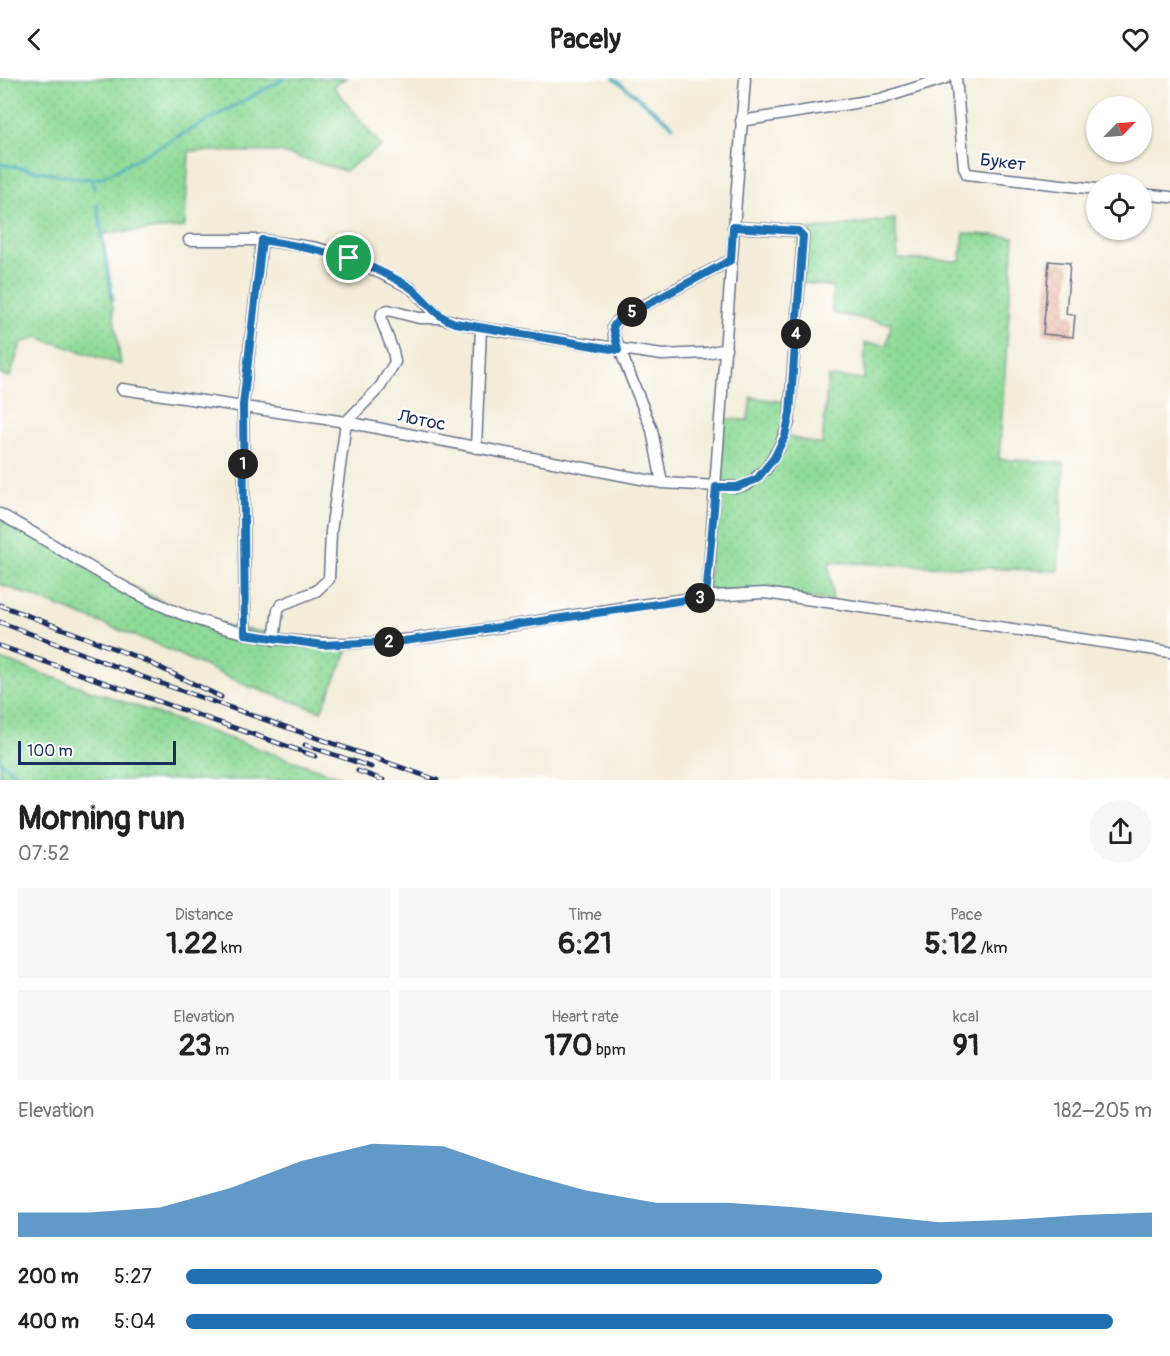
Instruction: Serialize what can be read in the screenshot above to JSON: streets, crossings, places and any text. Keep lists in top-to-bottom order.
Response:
{
  "streets": {
    "street": ["Букет", "Лотос"]
  },
  "scale_bar": "100 m",
  "north": "top right",
  "page": {
    "header": "Pacely",
    "pins": [
      "5",
      "4",
      "1",
      "3",
      "2"
    ],
    "scale": "100 m",
    "heading": ["Morning run", "07:52"],
    "stats": [
      ["Distance", "1.22 km"],
      ["Time", "6:21"],
      ["Pace", "5:12 /km"],
      ["Elevation", "23 m"],
      ["Heart rate", "170 bpm"],
      ["kcal", "91"]
    ],
    "chart": ["Elevation", "182–205 m"],
    "list": [
      {
        "name": "200 m",
        "note": "5:27"
      },
      {
        "name": "400 m",
        "note": "5:04"
      }
    ]
  }
}
